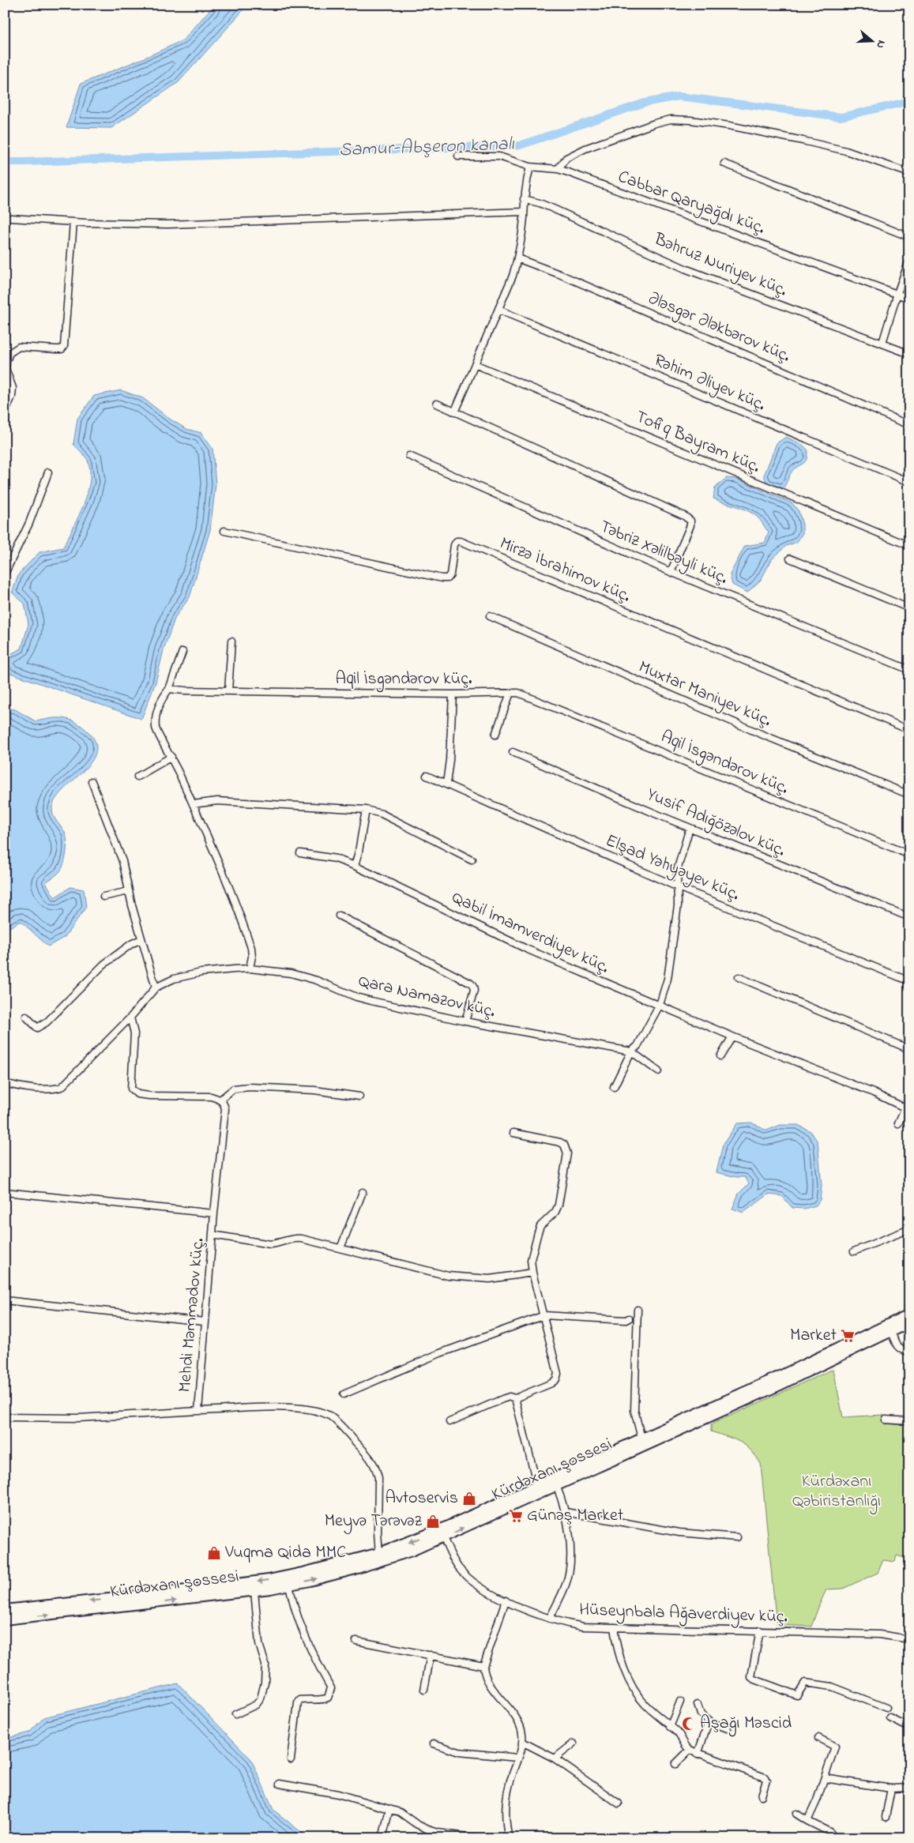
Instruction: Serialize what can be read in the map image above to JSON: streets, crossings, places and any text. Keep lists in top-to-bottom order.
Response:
{
  "streets": {
    "main road": ["Kürdəxanı şossesi"],
    "street": [
      "Cabbar Qaryağdı küç.",
      "Bəhruz Nuriyev küç.",
      "Ələsgər Ələkbərov küç.",
      "Rəhim Əliyev küç.",
      "Tofiq Bayram küç.",
      "Təbriz Xəlilbəyli küç.",
      "Mirzə İbrahimov küç.",
      "Aqil İsgəndərov küç.",
      "Muxtar Maniyev küç.",
      "Yusif Adığözəlov küç.",
      "Elşad Yəhyəyev küç.",
      "Qabil İmamverdiyev küç.",
      "Qara Namazov küç.",
      "Mehdi Məmmədov küç.",
      "Hüseynbala Ağaverdiyev küç."
    ]
  },
  "crossings": [
    ["Mehdi Məmmədov küç.", "Kürdəxanı şossesi"],
    ["Kürdəxanı şossesi", "Hüseynbala Ağaverdiyev küç."]
  ],
  "water": ["Samur-Abşeron kanalı"],
  "parks": ["Kürdəxanı Qəbiristanlığı"],
  "places": {
    "supermarket": ["Market", "Günəş Market"],
    "shop": ["Avtoservis", "Meyvə Tərəvəz", "Vuqma Qida MMC"],
    "mosque": ["Aşağı Məscid"]
  },
  "north": "right"
}
